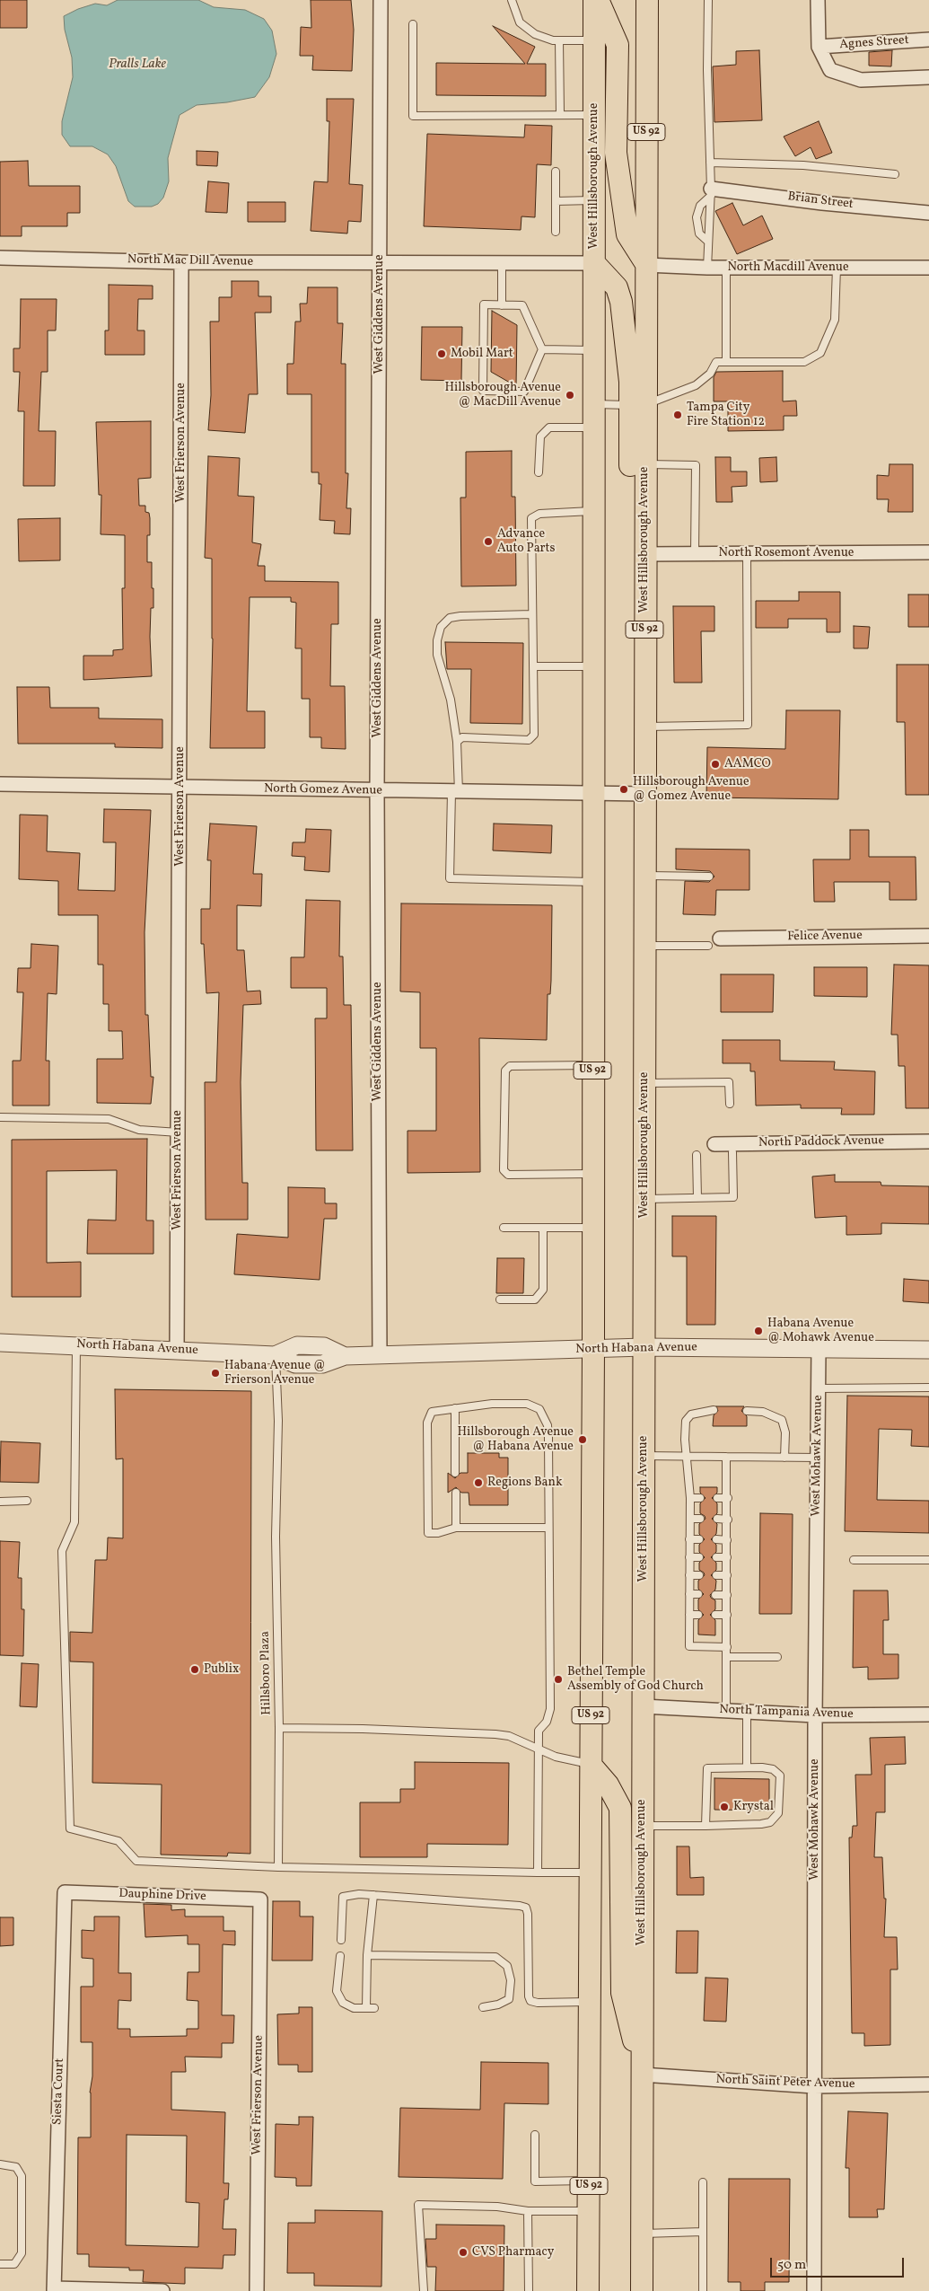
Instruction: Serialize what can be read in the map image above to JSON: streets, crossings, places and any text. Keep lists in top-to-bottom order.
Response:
{
  "streets": {
    "main road": ["US 92", "West Hillsborough Avenue"],
    "street": [
      "Agnes Street",
      "Brian Street",
      "North Mac Dill Avenue",
      "North Macdill Avenue",
      "West Giddens Avenue",
      "West Frierson Avenue",
      "North Rosemont Avenue",
      "North Gomez Avenue",
      "Felice Avenue",
      "North Paddock Avenue",
      "North Habana Avenue",
      "West Mohawk Avenue",
      "North Tampania Avenue",
      "Dauphine Drive",
      "North Saint Peter Avenue",
      "Siesta Court"
    ],
    "lane": ["Hillsboro Plaza"]
  },
  "crossings": [
    ["West Hillsborough Avenue", "North Macdill Avenue"],
    ["West Hillsborough Avenue", "North Rosemont Avenue"],
    ["West Hillsborough Avenue", "North Gomez Avenue"],
    ["West Hillsborough Avenue", "North Habana Avenue"],
    ["West Hillsborough Avenue", "Hillsboro Plaza"],
    ["West Hillsborough Avenue", "North Tampania Avenue"],
    ["West Hillsborough Avenue", "North Saint Peter Avenue"],
    ["North Mac Dill Avenue", "West Giddens Avenue"],
    ["North Mac Dill Avenue", "West Frierson Avenue"],
    ["West Giddens Avenue", "North Gomez Avenue"],
    ["West Giddens Avenue", "North Habana Avenue"],
    ["West Frierson Avenue", "North Gomez Avenue"],
    ["West Frierson Avenue", "North Habana Avenue"],
    ["West Frierson Avenue", "Dauphine Drive"],
    ["North Habana Avenue", "West Mohawk Avenue"],
    ["North Habana Avenue", "Hillsboro Plaza"],
    ["West Mohawk Avenue", "North Tampania Avenue"],
    ["West Mohawk Avenue", "North Saint Peter Avenue"],
    ["Dauphine Drive", "Siesta Court"]
  ],
  "water": ["Pralls Lake"],
  "places": [
    "Mobil Mart",
    "Hillsborough Avenue @ MacDill Avenue",
    "Tampa City Fire Station 12",
    "Advance Auto Parts",
    "AAMCO",
    "Hillsborough Avenue @ Gomez Avenue",
    "Habana Avenue @ Mohawk Avenue",
    "Habana Avenue @ Frierson Avenue",
    "Hillsborough Avenue @ Habana Avenue",
    "Regions Bank",
    "Publix",
    "Bethel Temple Assembly of God Church",
    "Krystal",
    "CVS Pharmacy"
  ],
  "scale_bar": "50 m"
}
